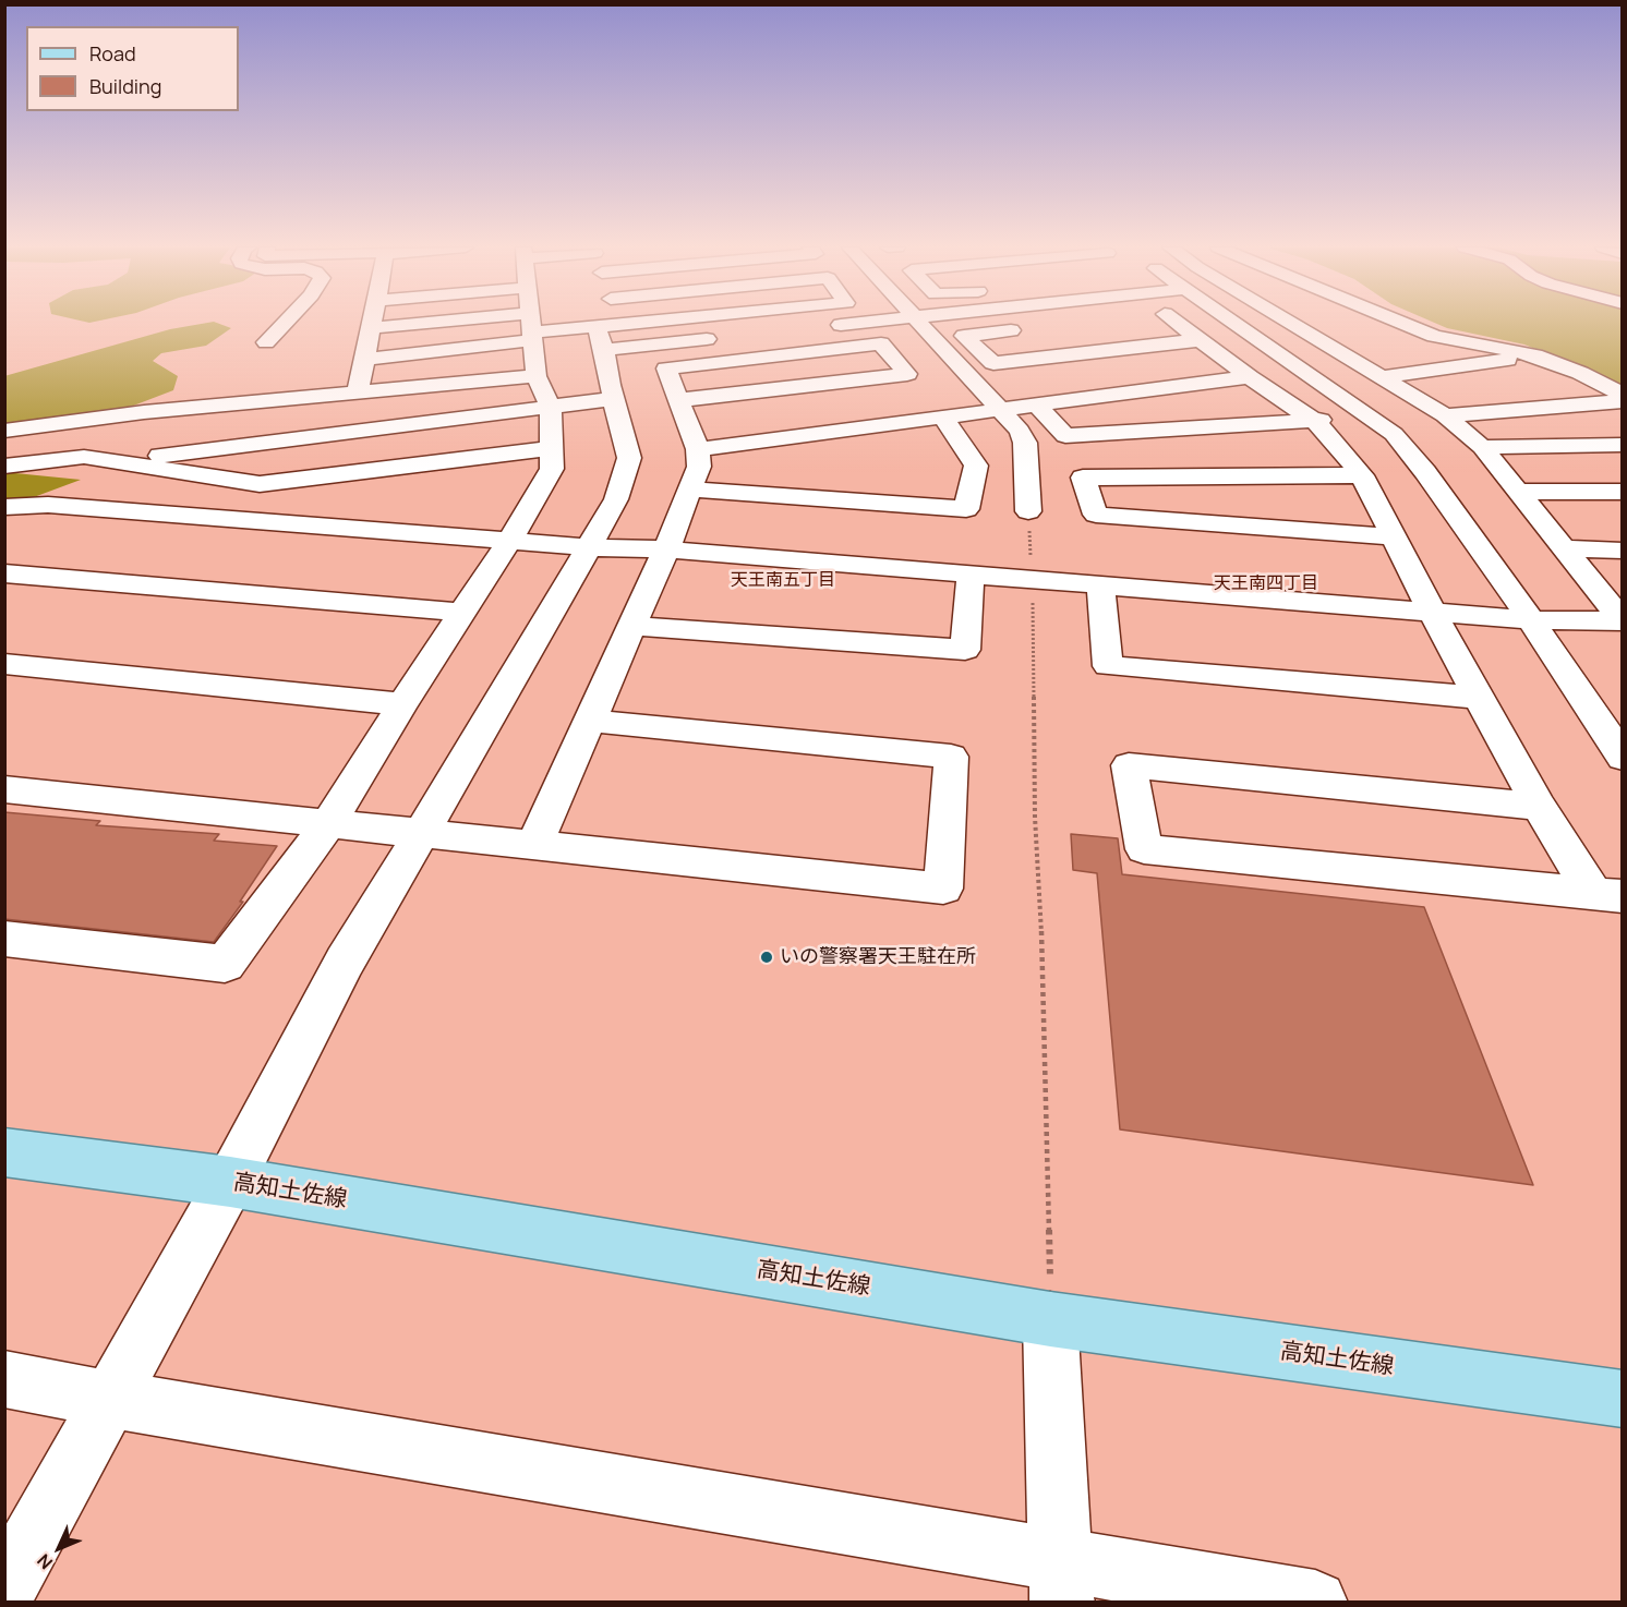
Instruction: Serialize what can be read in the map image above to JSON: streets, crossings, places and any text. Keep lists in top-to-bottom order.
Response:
{
  "streets": {
    "main road": ["高知土佐線"]
  },
  "districts": ["天王南五丁目", "天王南四丁目"],
  "places": ["いの警察署天王駐在所"],
  "legend": ["Road", "Building"],
  "north": "bottom left"
}
